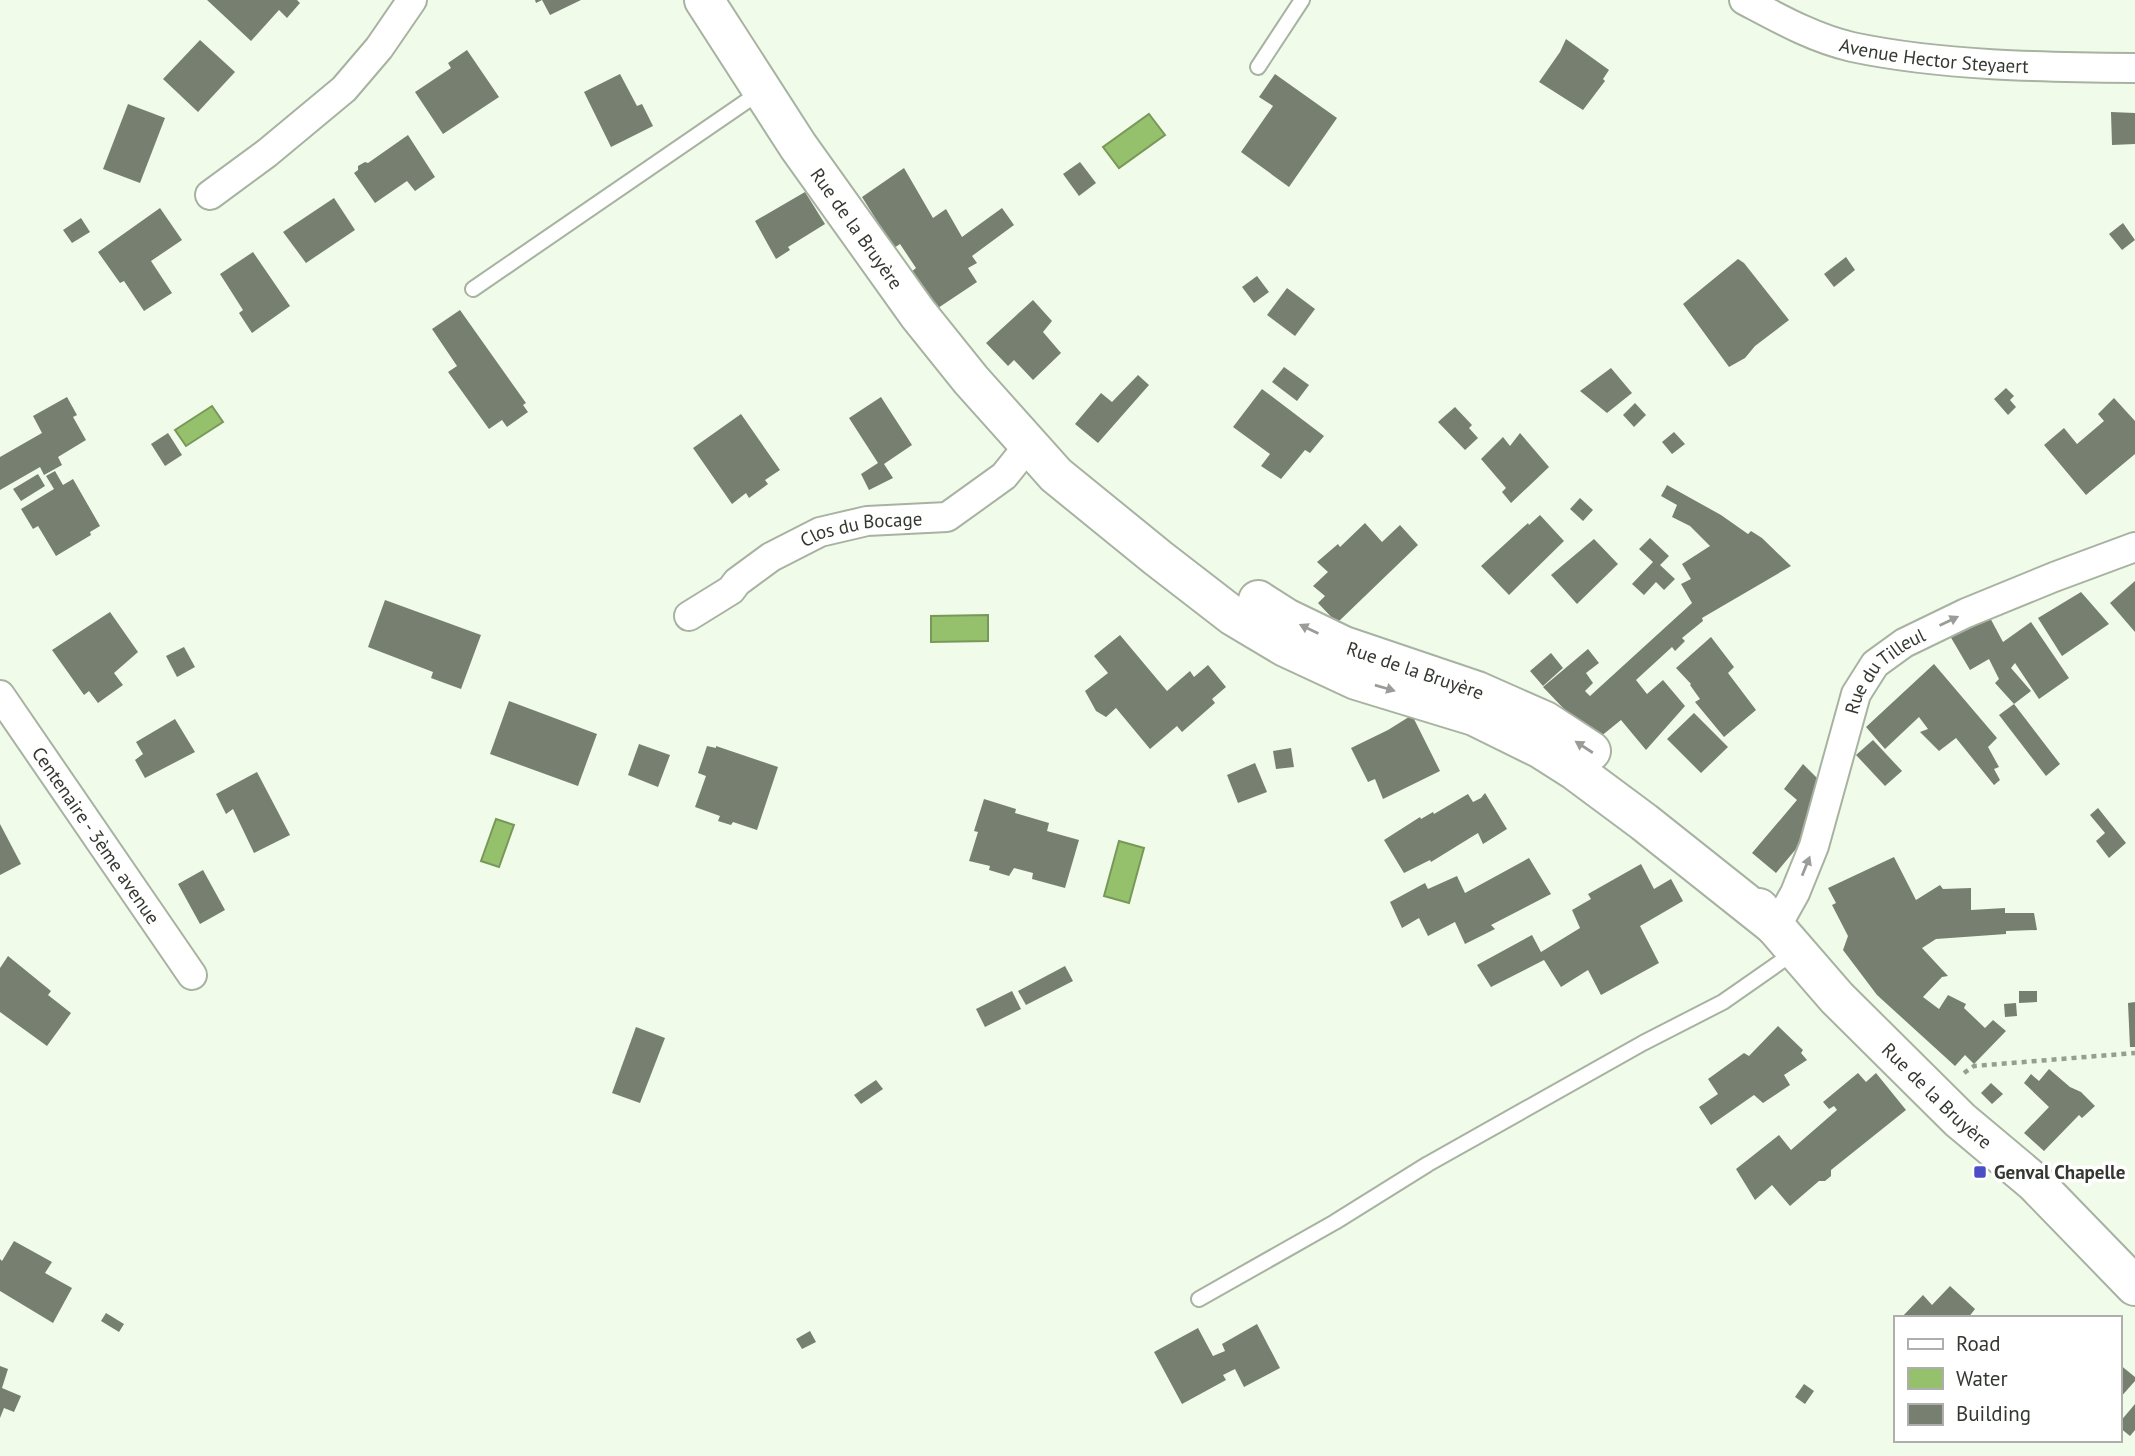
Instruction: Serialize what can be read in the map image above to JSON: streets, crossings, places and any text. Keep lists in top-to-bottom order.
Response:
{
  "streets": {
    "main road": ["Rue de la Bruyère"],
    "street": [
      "Avenue Hector Steyaert",
      "Clos du Bocage",
      "Rue du Tilleul",
      "Centenaire - 3ème avenue"
    ]
  },
  "crossings": [
    ["Rue de la Bruyère", "Clos du Bocage"],
    ["Rue de la Bruyère", "Rue du Tilleul"]
  ],
  "one_way": ["Rue du Tilleul"],
  "places": {
    "transit": ["Genval Chapelle"]
  },
  "legend": ["Road", "Water", "Building"]
}
